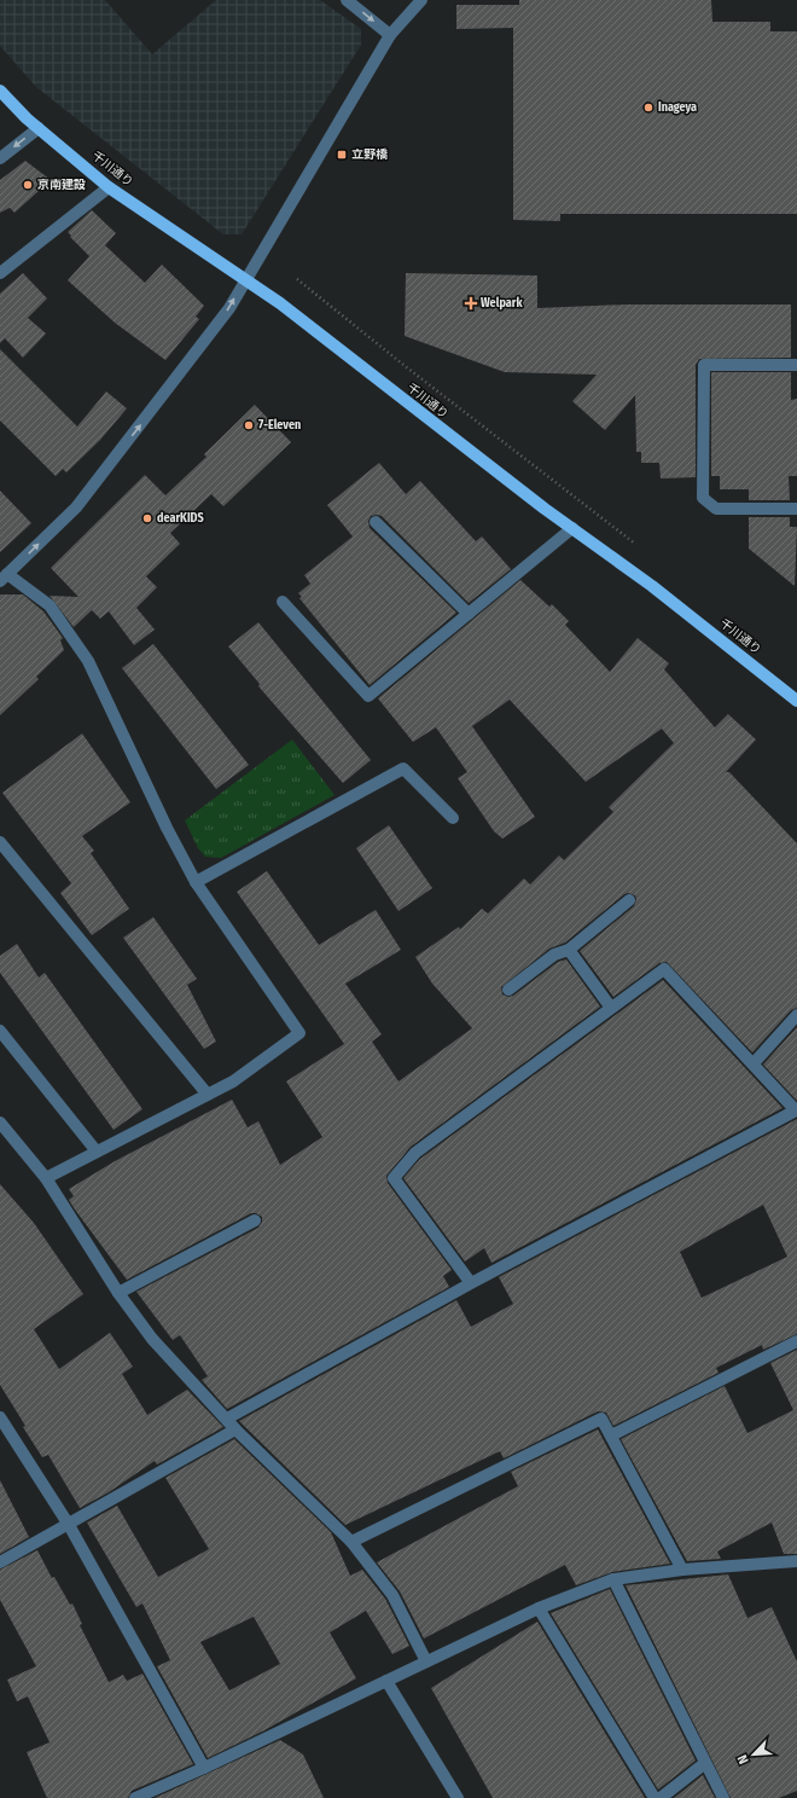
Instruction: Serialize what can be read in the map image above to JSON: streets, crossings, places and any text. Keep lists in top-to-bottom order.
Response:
{
  "streets": {
    "main road": ["千川通り"]
  },
  "places": {
    "other": [
      "Inageya",
      "京南建設",
      "7-Eleven",
      "dearKIDS"
    ],
    "transit": ["立野橋"],
    "health": ["Welpark"]
  },
  "north": "bottom left"
}
